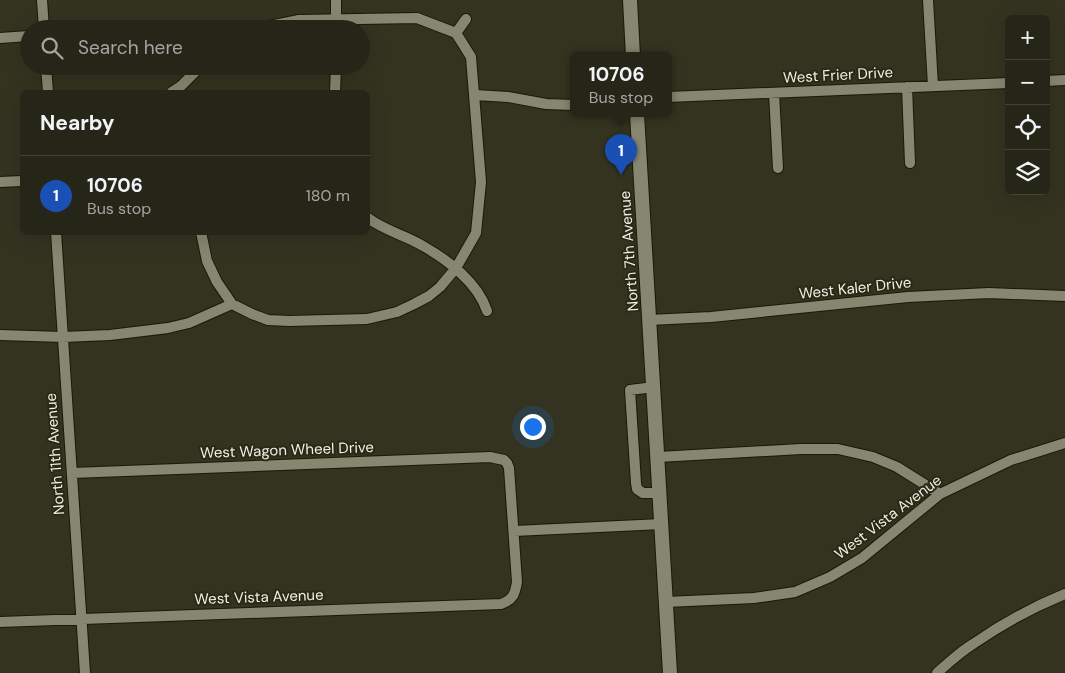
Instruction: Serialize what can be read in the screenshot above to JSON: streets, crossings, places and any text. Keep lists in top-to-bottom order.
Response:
{
  "streets": {
    "main road": ["North 7th Avenue"],
    "street": [
      "West Frier Drive",
      "West Kaler Drive",
      "West Wagon Wheel Drive",
      "North 11th Avenue",
      "West Vista Avenue"
    ]
  },
  "crossings": [
    ["North 7th Avenue", "West Kaler Drive"],
    ["North 7th Avenue", "West Vista Avenue"],
    ["West Wagon Wheel Drive", "North 11th Avenue"],
    ["West Wagon Wheel Drive", "West Vista Avenue"],
    ["North 11th Avenue", "West Vista Avenue"]
  ],
  "page": {
    "map_buttons": ["+", "−"],
    "search": "Search here",
    "popup": ["10706", "Bus stop"],
    "heading": "Nearby",
    "pins": "1",
    "list": [
      {
        "mark": "1",
        "name": "10706",
        "note": "Bus stop",
        "value": "180 m"
      }
    ]
  }
}
